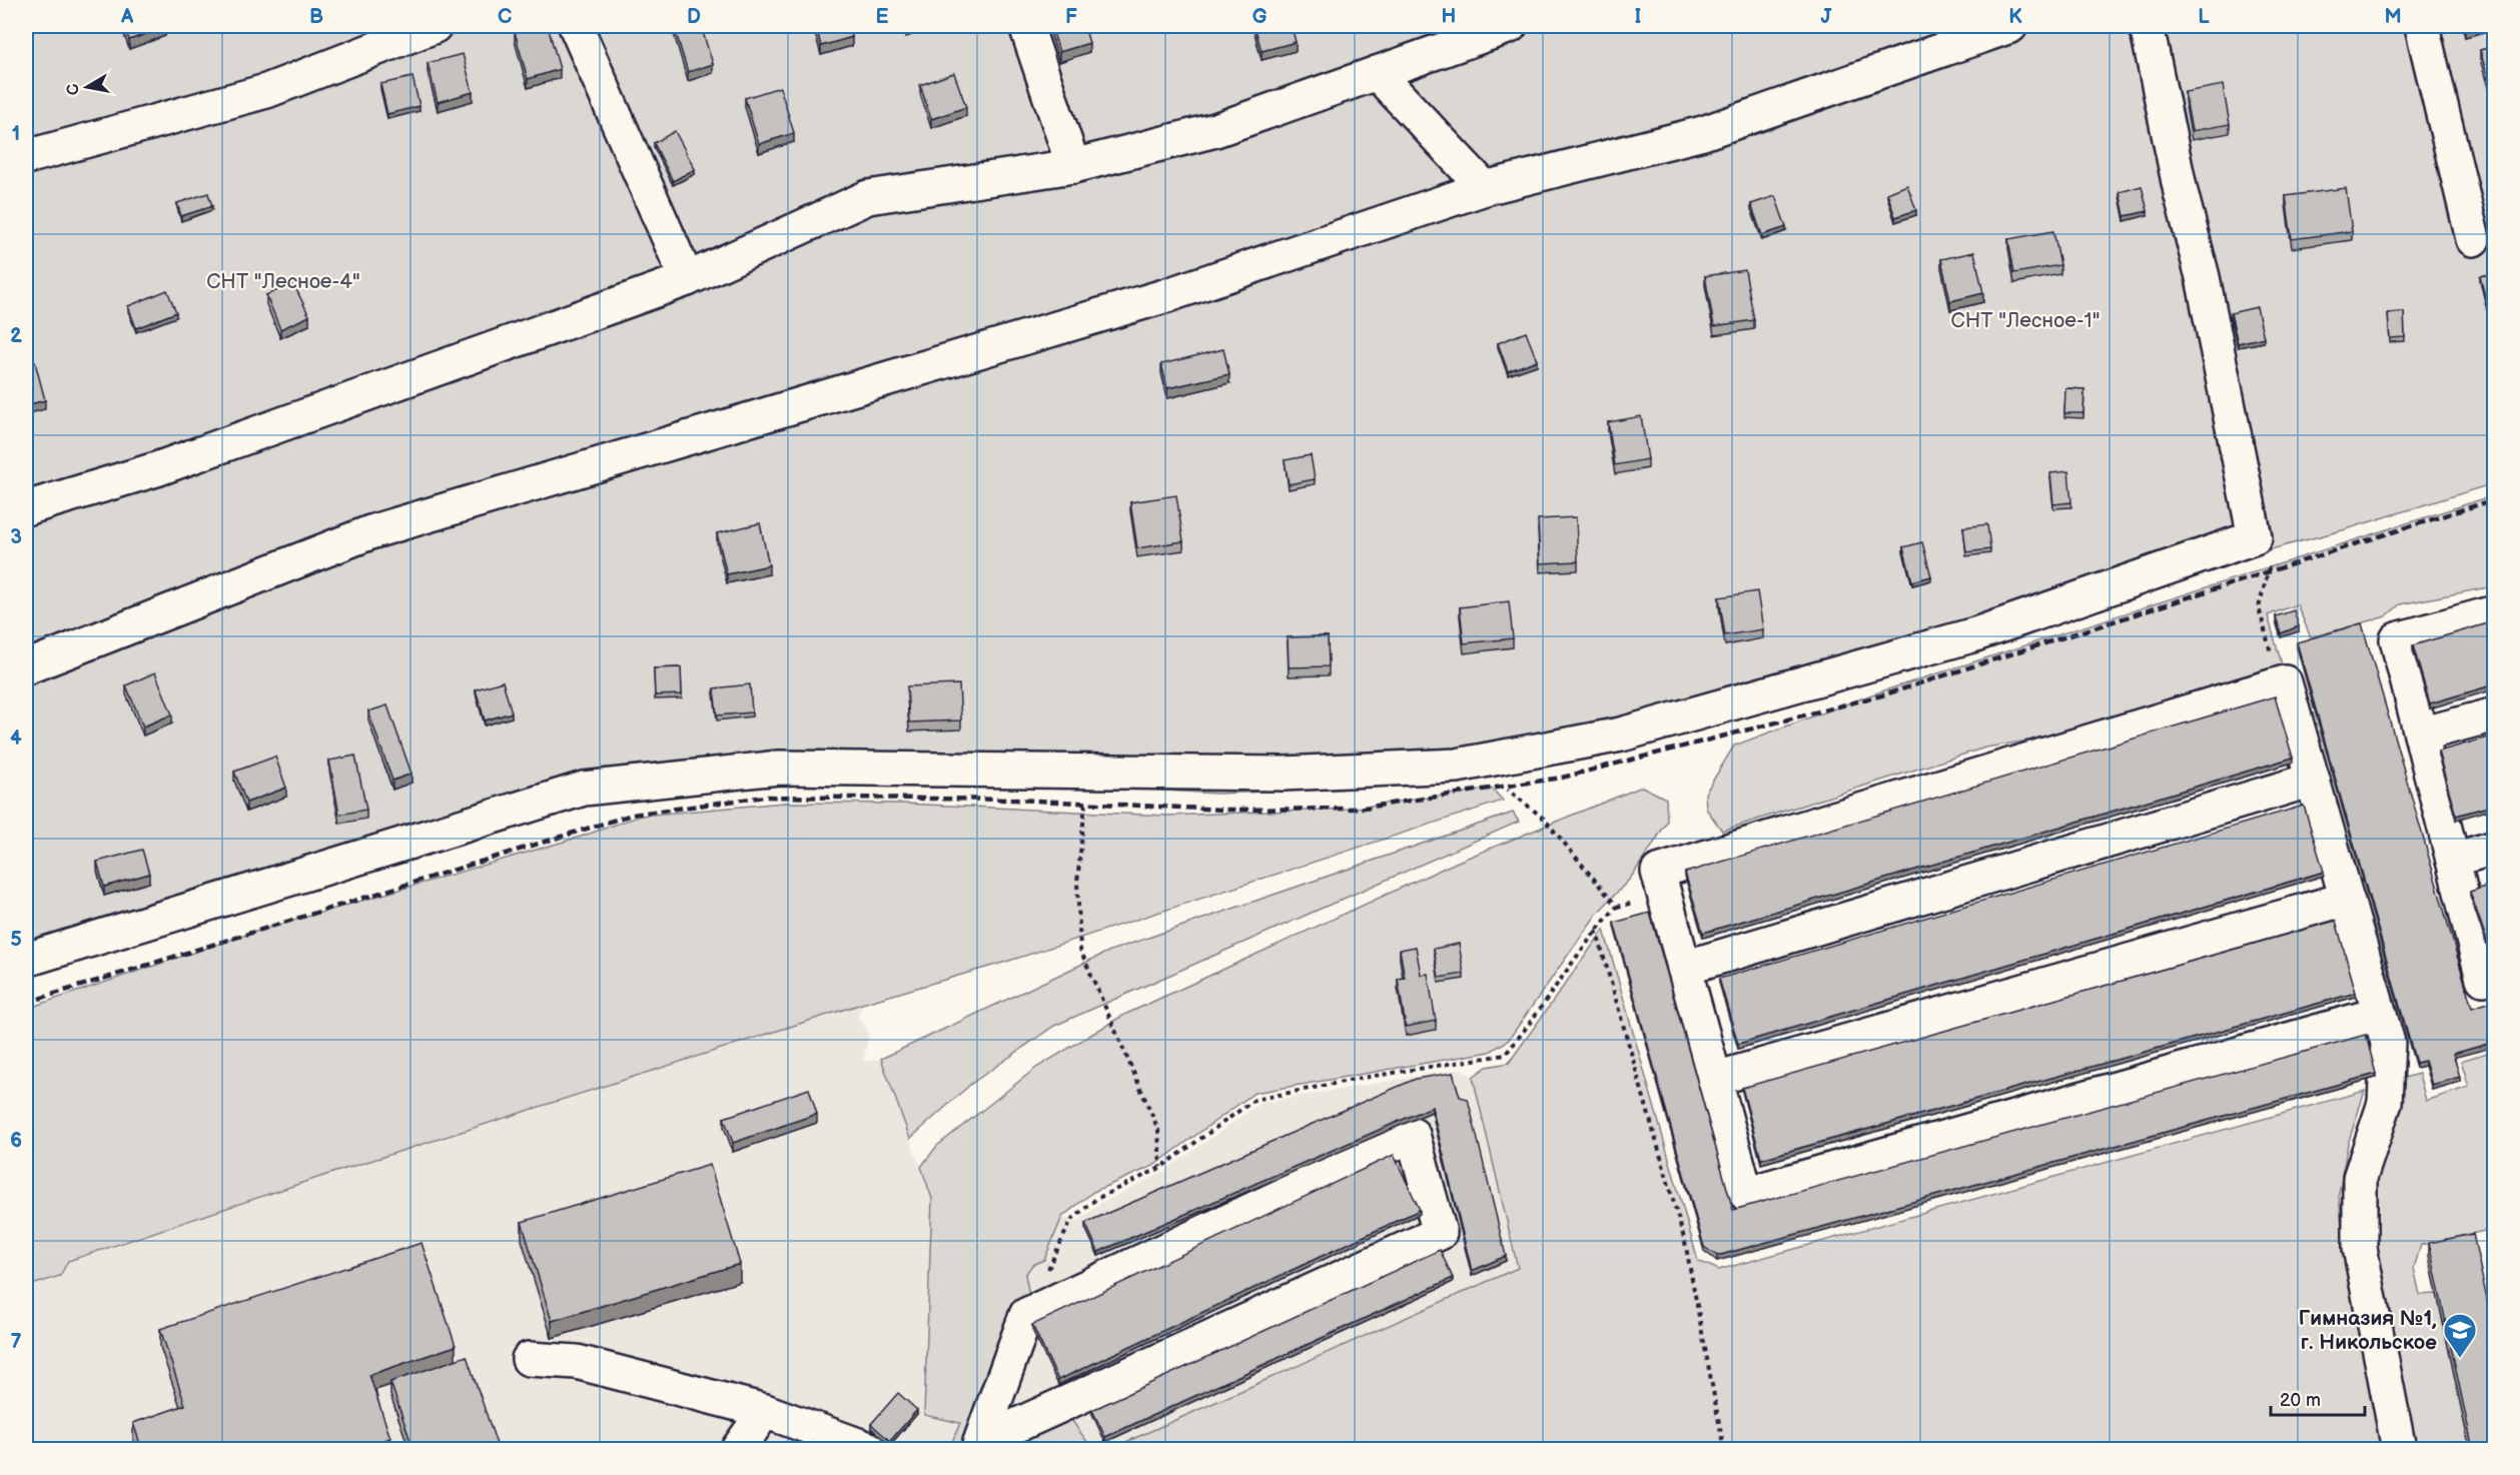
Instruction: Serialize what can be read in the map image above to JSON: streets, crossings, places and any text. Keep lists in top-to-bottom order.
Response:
{
  "parks": ["СНТ \"Лесное-4\"", "СНТ \"Лесное-1\""],
  "places": {
    "school or university": ["Гимназия №1, г. Никольское"]
  },
  "scale_bar": "20 m",
  "north": "left",
  "grid": {
    "columns": [
      "A",
      "B",
      "C",
      "D",
      "E",
      "F",
      "G",
      "H",
      "I",
      "J",
      "K",
      "L",
      "M"
    ],
    "rows": [
      "1",
      "2",
      "3",
      "4",
      "5",
      "6",
      "7"
    ]
  }
}
